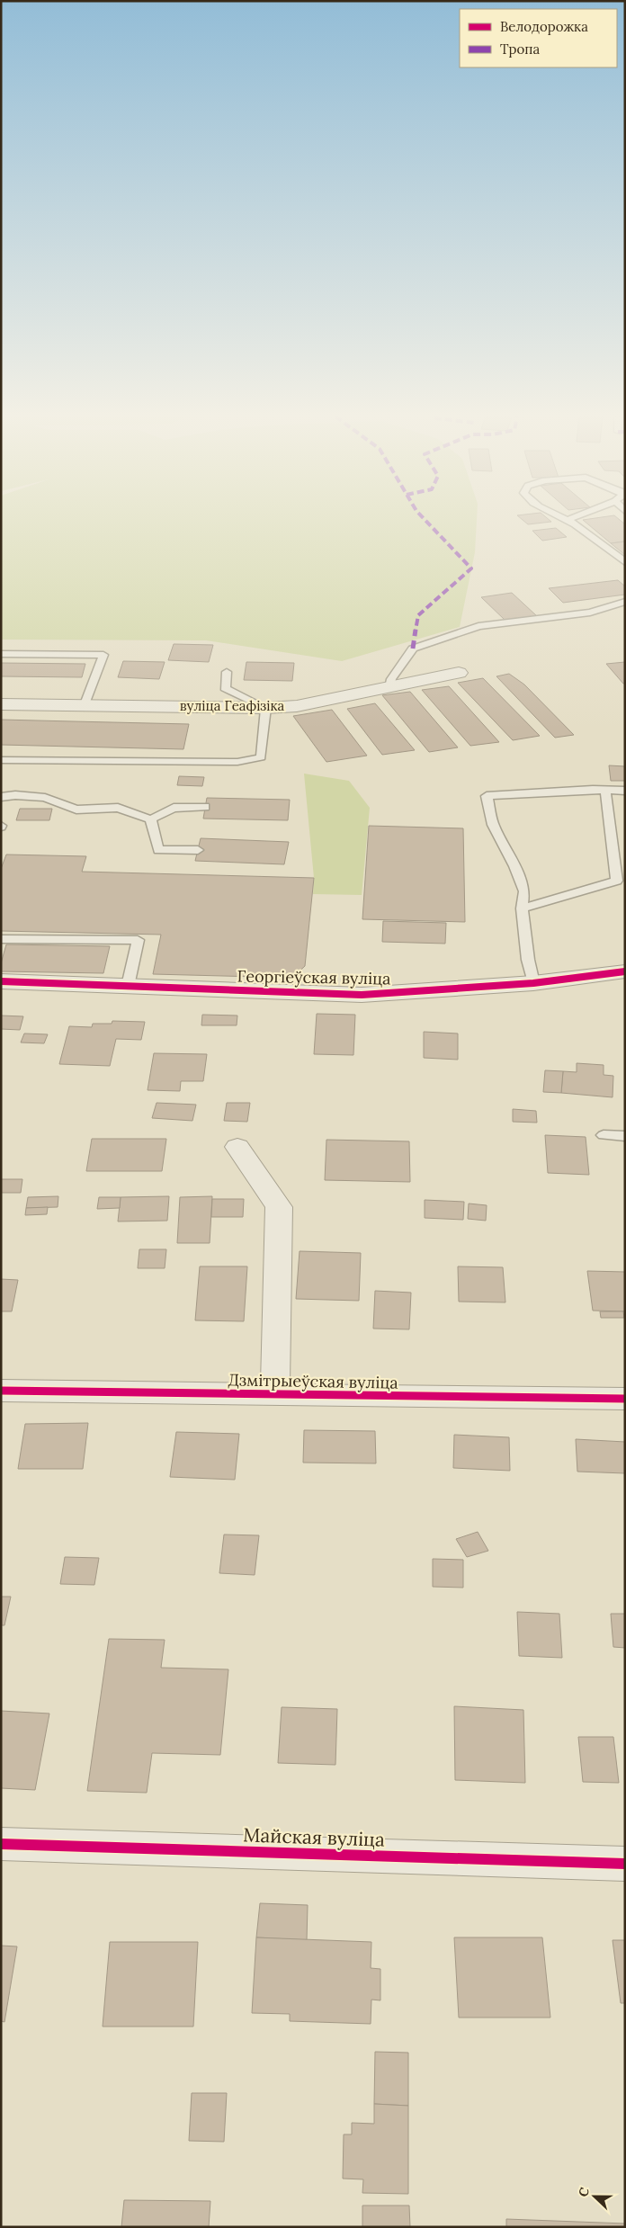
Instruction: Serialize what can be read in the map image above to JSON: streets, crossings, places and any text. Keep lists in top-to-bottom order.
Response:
{
  "streets": {
    "street": [
      "вуліца Геафізіка",
      "Георгіеўская вуліца",
      "Дзмітрыеўская вуліца",
      "Майская вуліца"
    ]
  },
  "legend": ["Велодорожка", "Тропа"],
  "north": "left"
}
